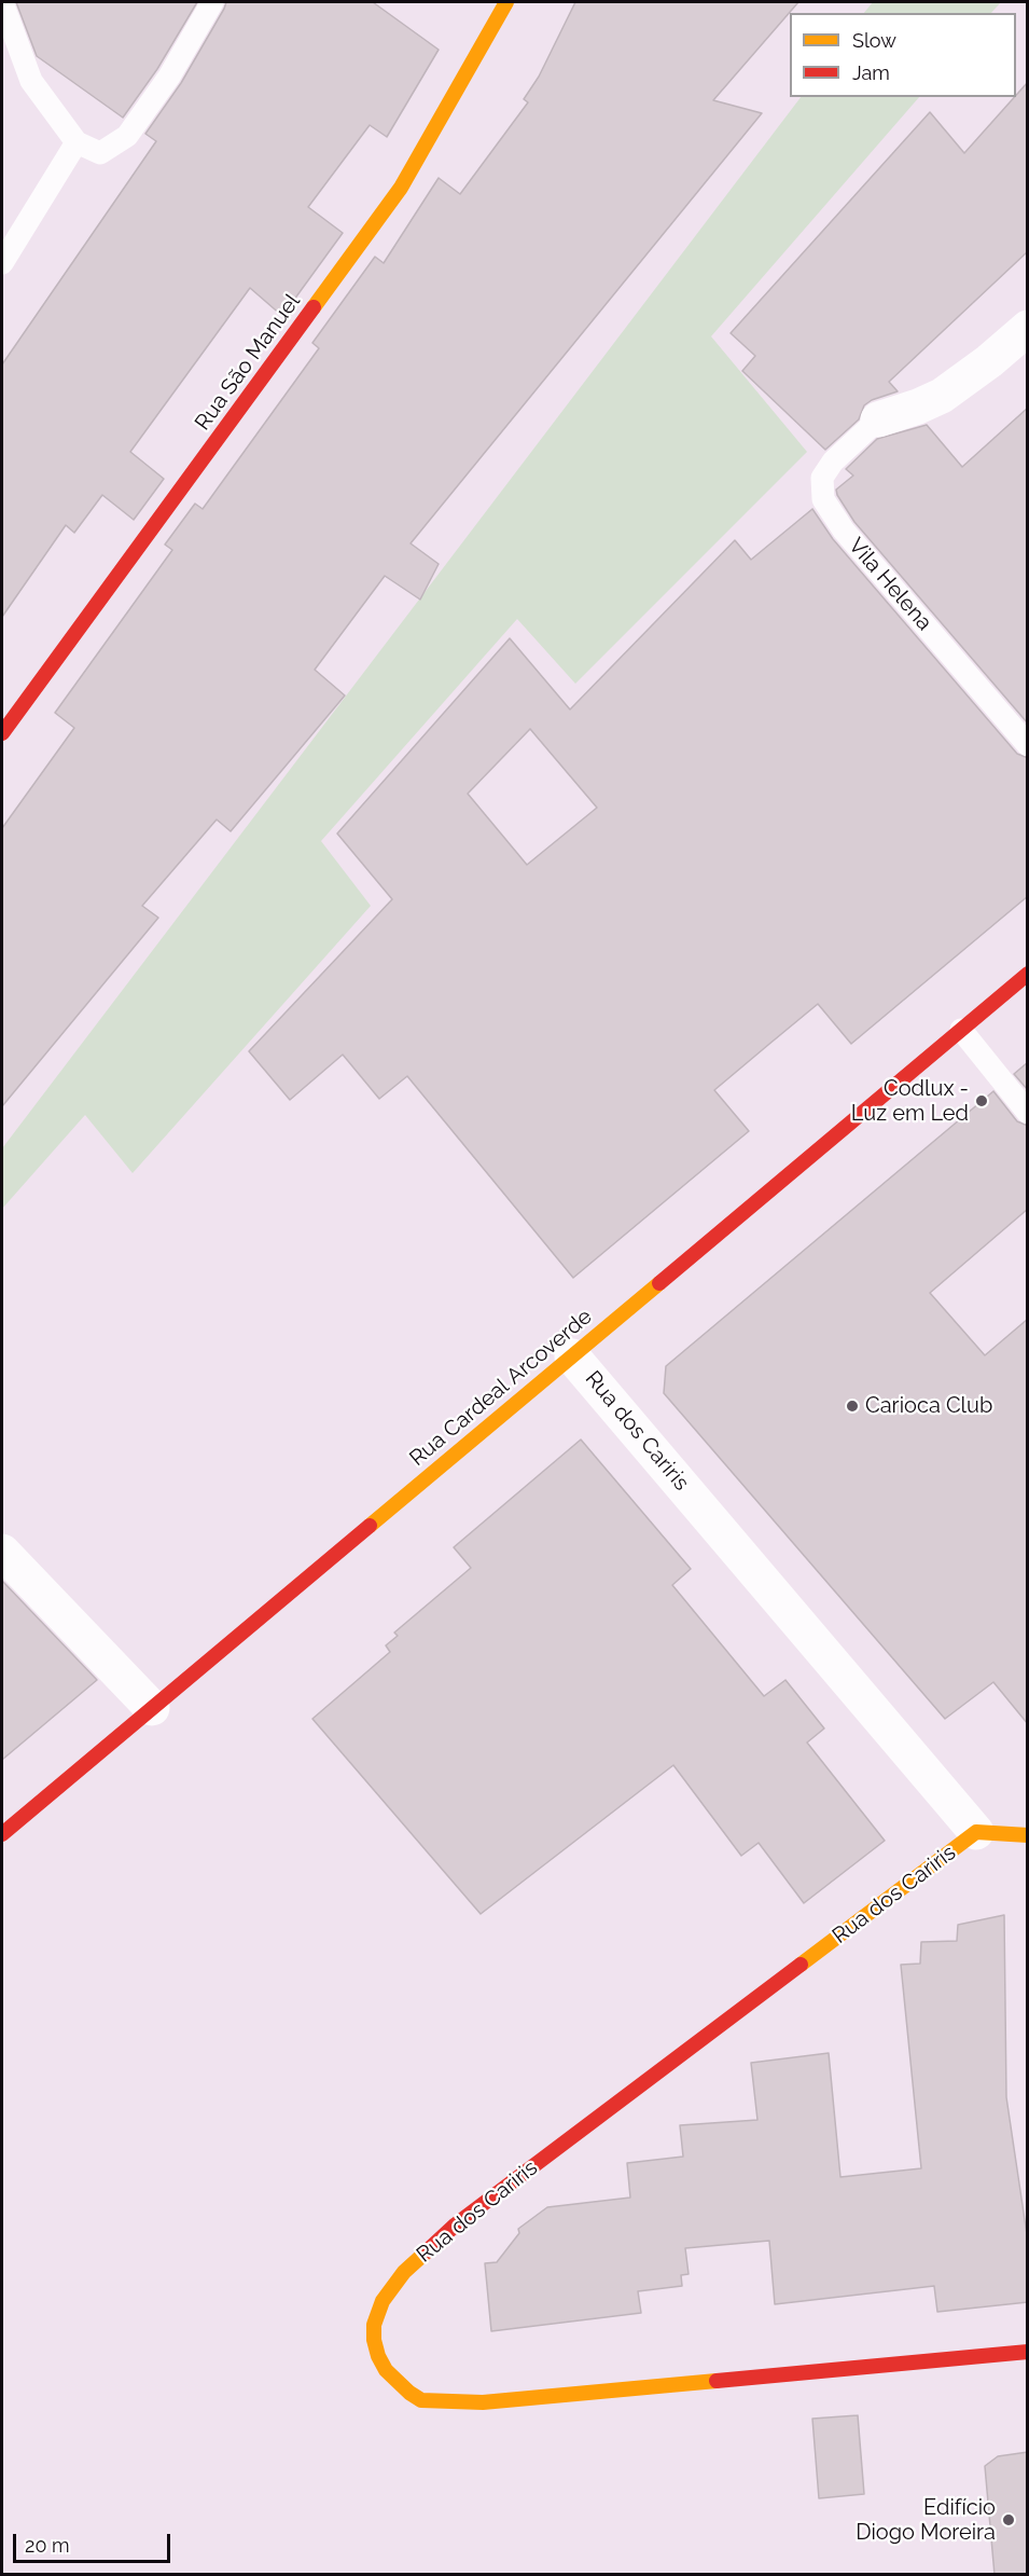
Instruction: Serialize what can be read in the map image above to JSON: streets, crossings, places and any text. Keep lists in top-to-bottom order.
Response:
{
  "streets": {
    "street": ["Rua São Manuel", "Rua Cardeal Arcoverde", "Rua dos Cariris"],
    "lane": ["Vila Helena"]
  },
  "crossings": [
    ["Rua Cardeal Arcoverde", "Rua dos Cariris"]
  ],
  "places": ["Codlux - Luz em Led", "Carioca Club", "Edifício Diogo Moreira"],
  "legend": ["Slow", "Jam"],
  "scale_bar": "20 m"
}
